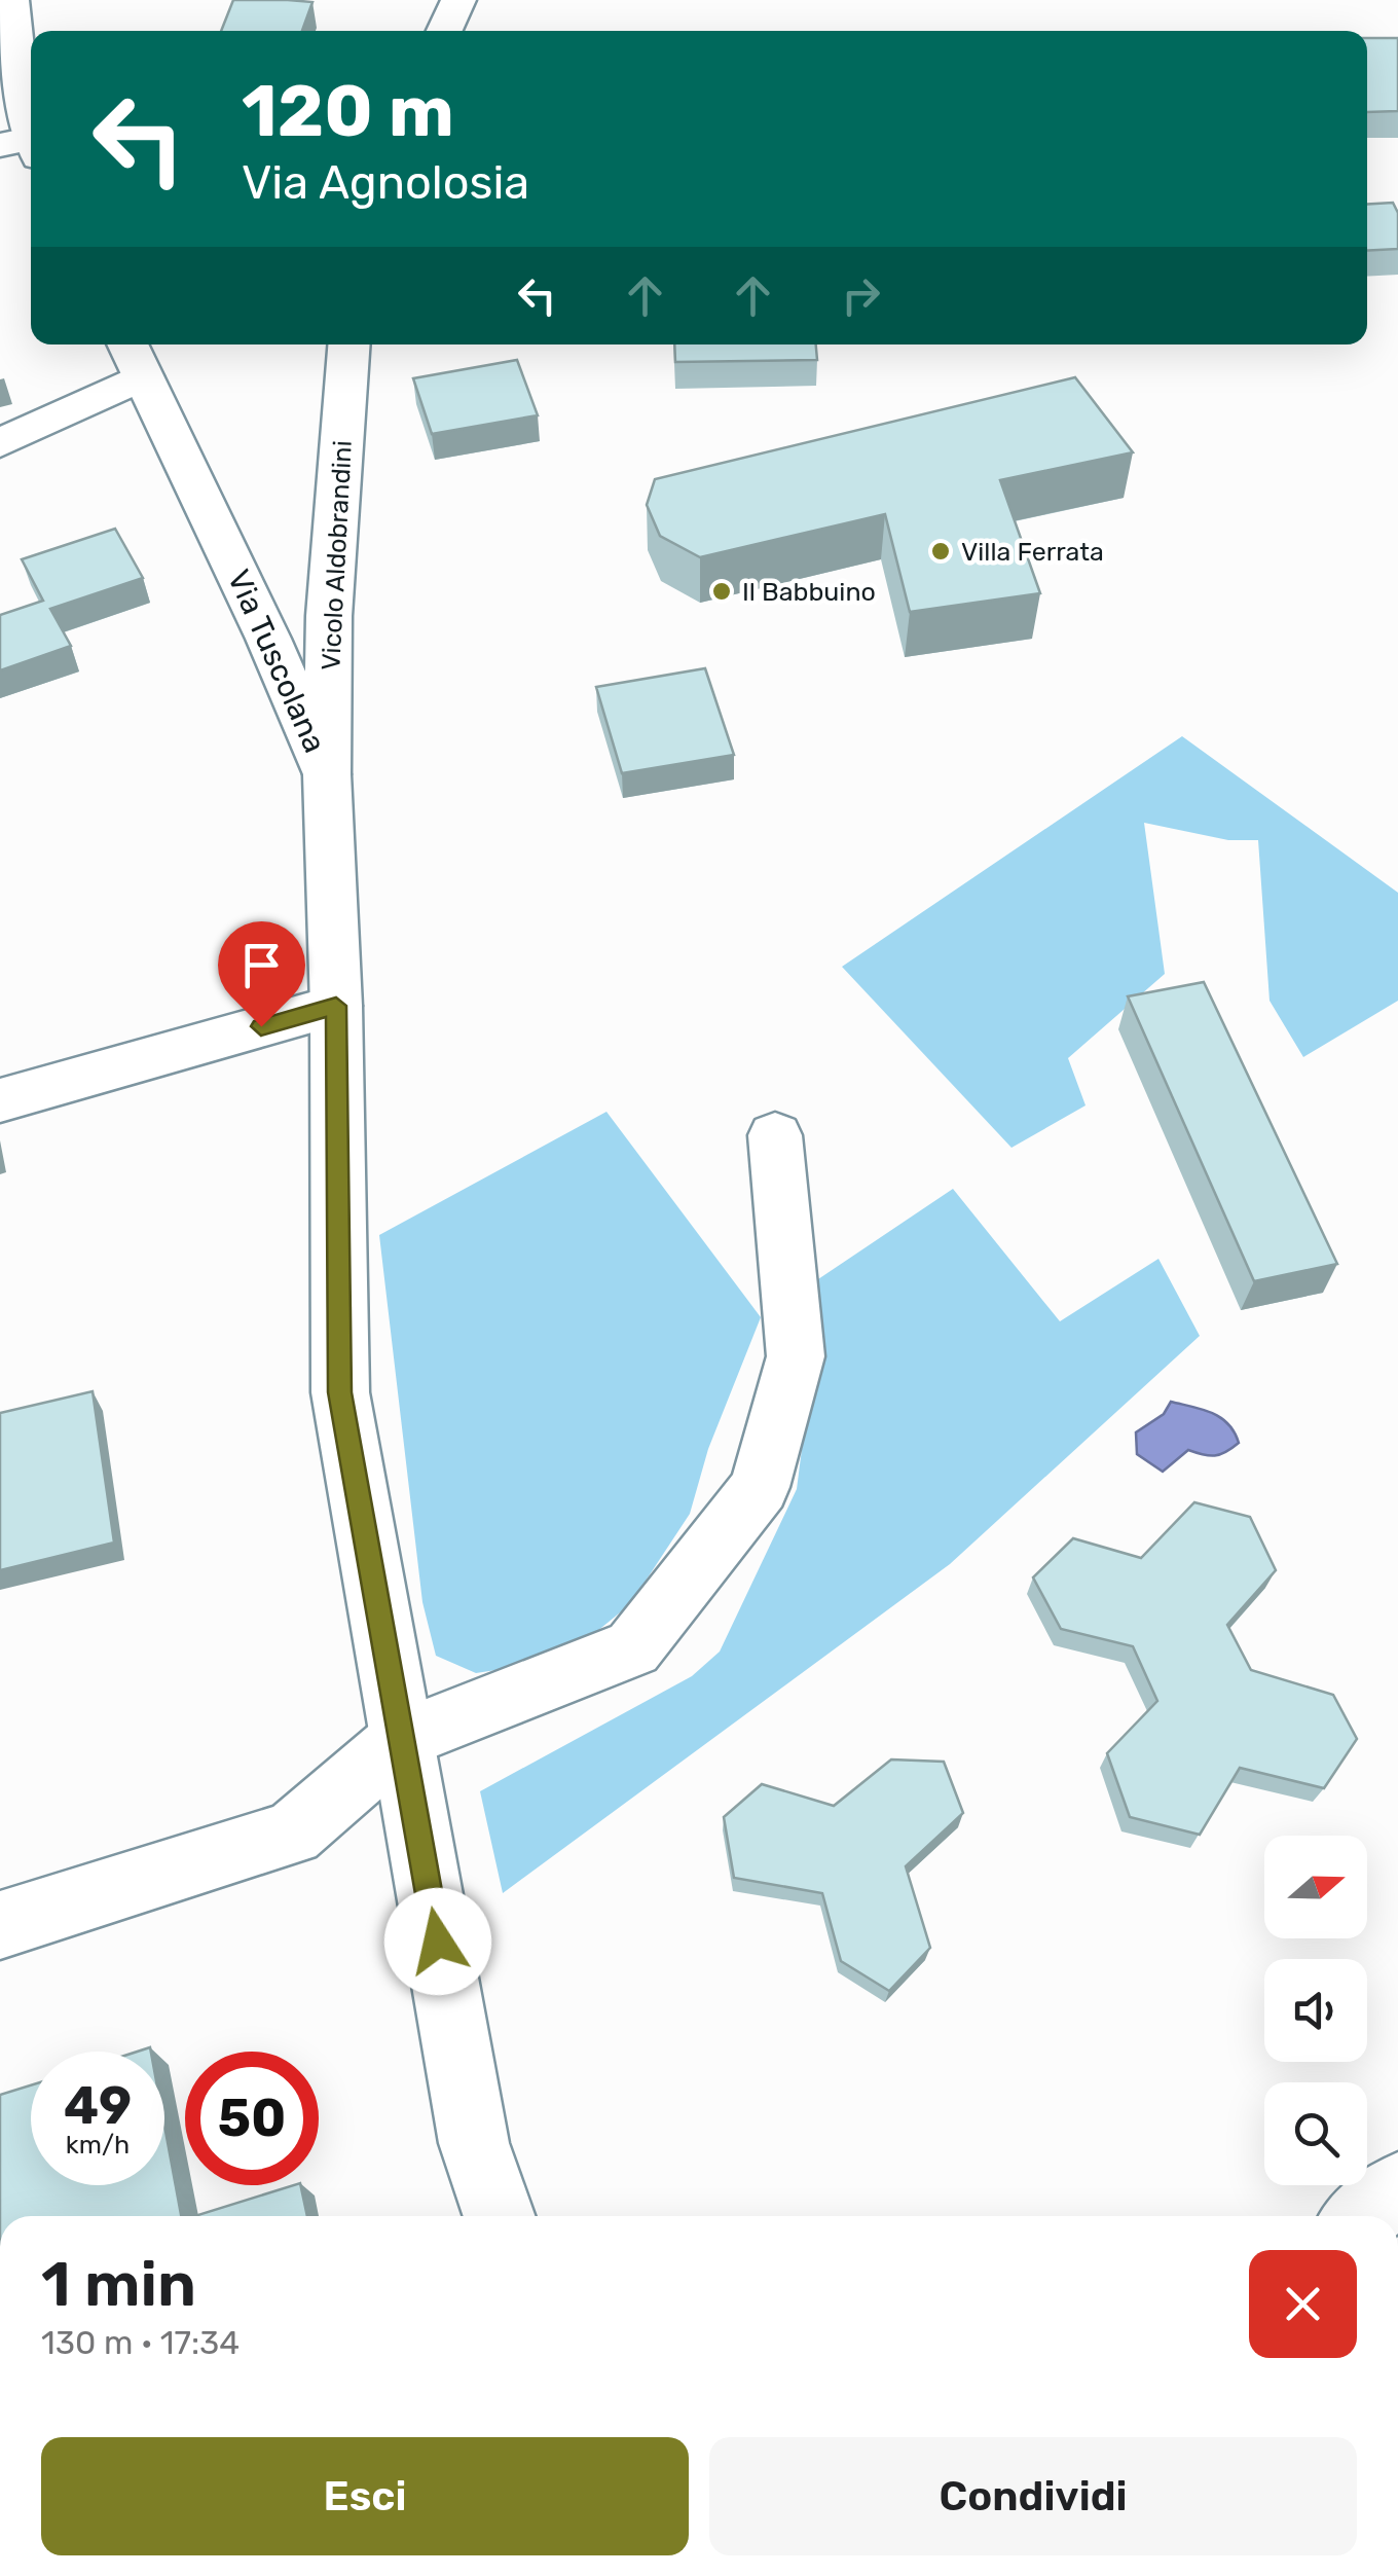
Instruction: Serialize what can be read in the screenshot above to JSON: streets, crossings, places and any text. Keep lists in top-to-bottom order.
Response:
{
  "streets": {
    "main road": ["Vicolo Aldobrandini", "Via Tuscolana"]
  },
  "crossings": [
    ["Vicolo Aldobrandini", "Via Tuscolana"]
  ],
  "places": ["Villa Ferrata", "Il Babbuino"],
  "north": "right",
  "page": {
    "turn": ["120 m", "Via Agnolosia"],
    "speed": "49 km/h",
    "limit": "50",
    "heading": ["1 min", "130 m · 17:34"],
    "buttons": ["Esci", "Condividi"]
  }
}
